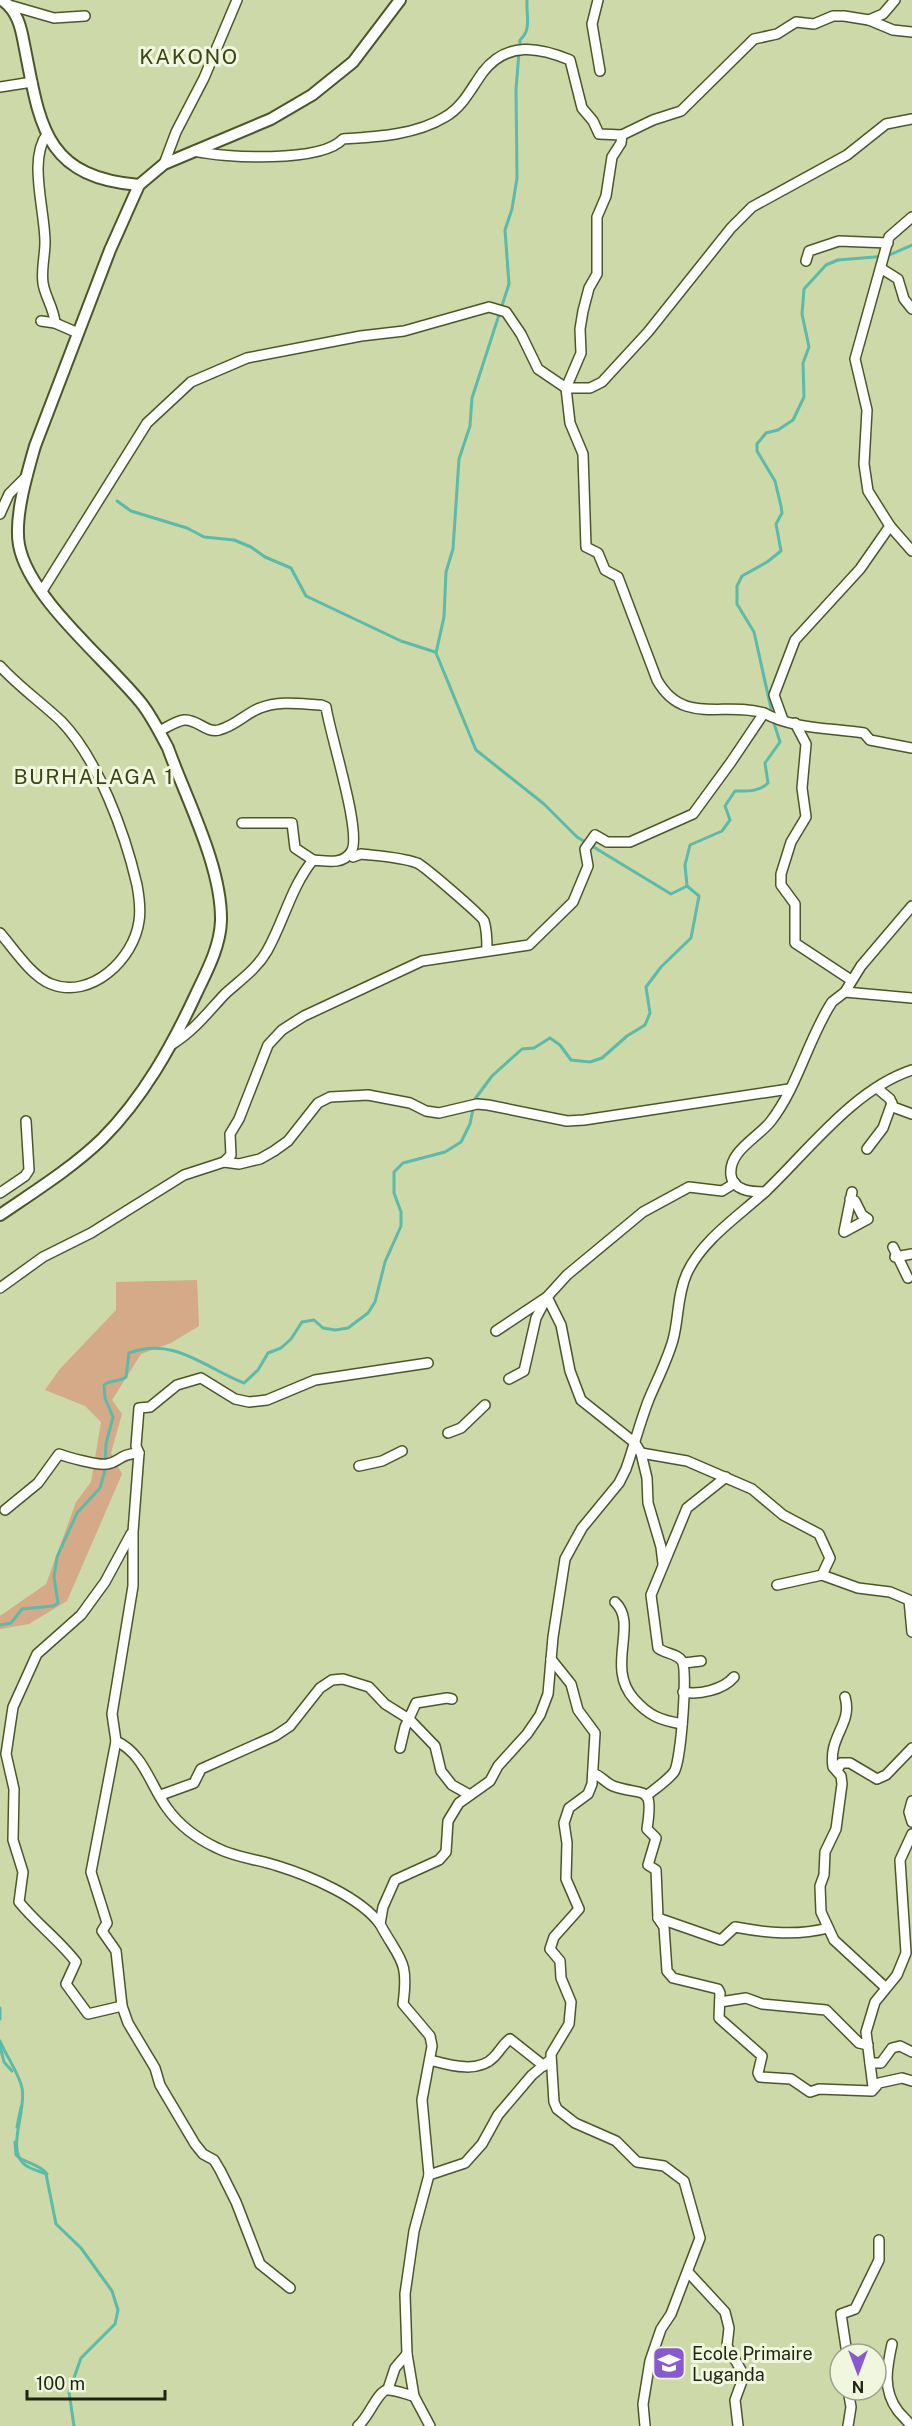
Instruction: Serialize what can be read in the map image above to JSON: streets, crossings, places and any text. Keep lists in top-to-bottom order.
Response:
{
  "districts": ["KAKONO", "BURHALAGA 1"],
  "places": {
    "school or university": ["Ecole Primaire Luganda"]
  },
  "scale_bar": "100 m",
  "north": "bottom"
}
